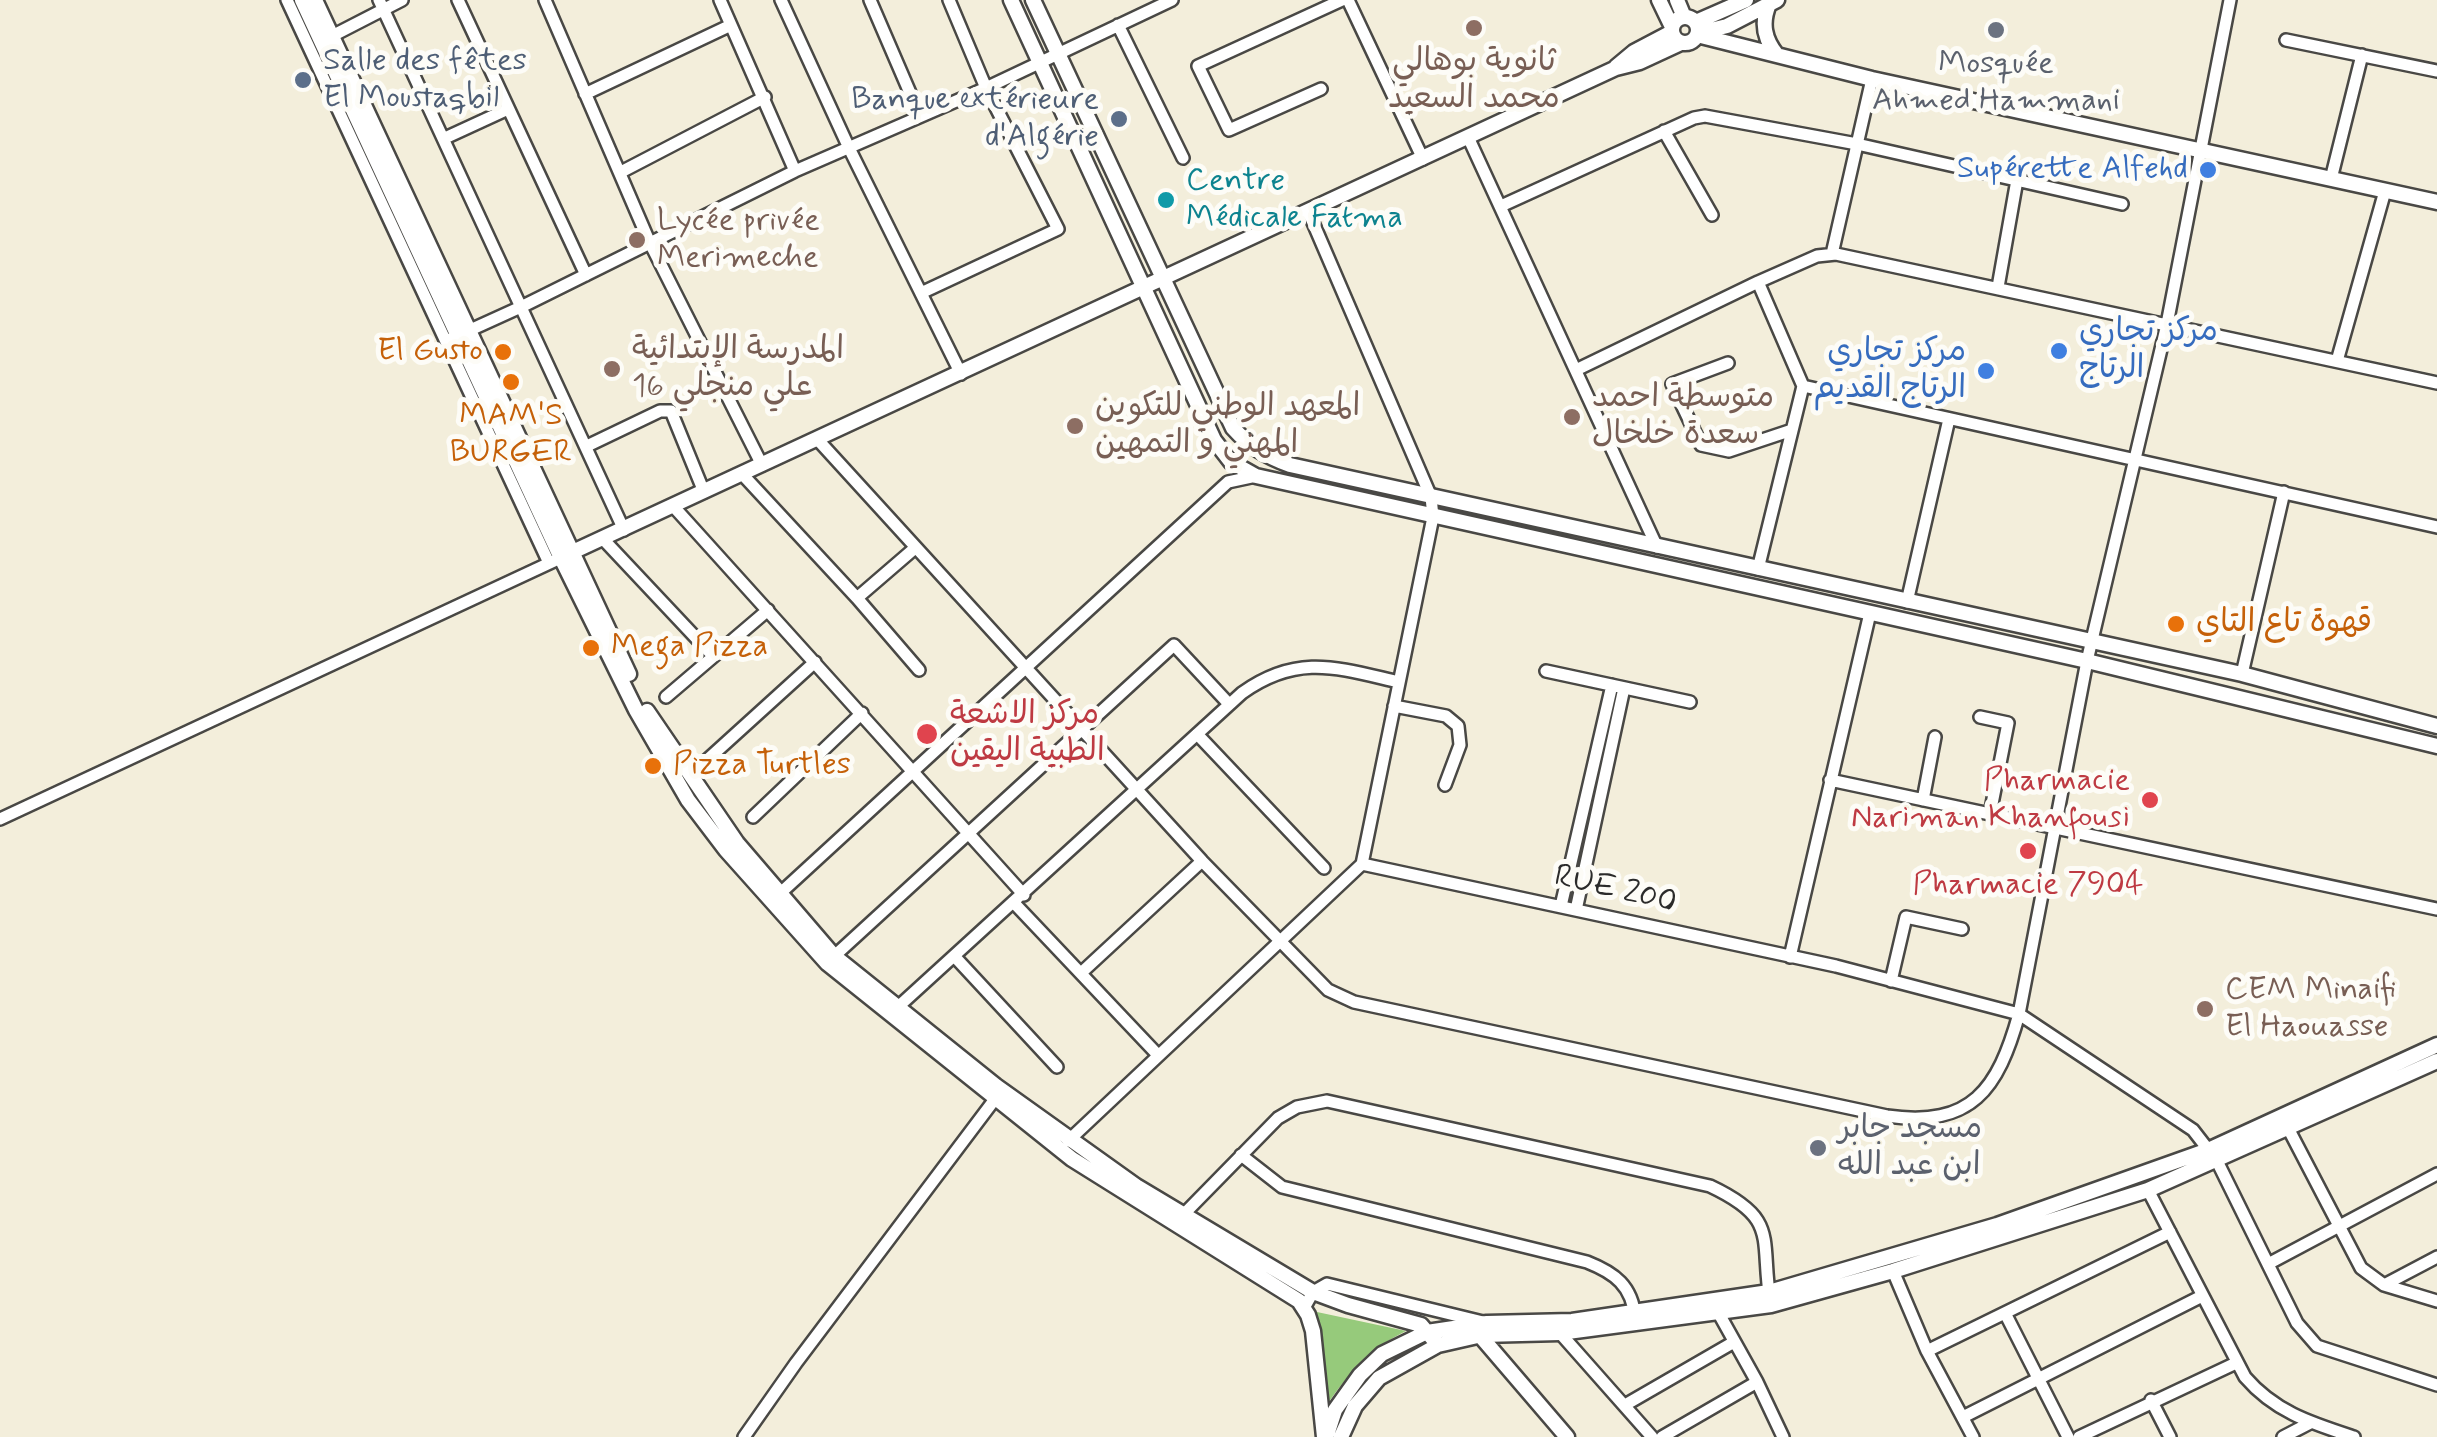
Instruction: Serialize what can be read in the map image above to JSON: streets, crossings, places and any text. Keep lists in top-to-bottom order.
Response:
{
  "streets": {
    "street": ["RUE 200"]
  },
  "places": [
    "ثانوية بوهالي محمد السعيد",
    "Mosquée Ahmed Hammani",
    "Salle des fêtes El Moustaqbil",
    "Banque extérieure d'Algérie",
    "Supérette Alfehd",
    "Centre Médicale Fatma",
    "Lycée privée Merimeche",
    "مركز تجاري الرتاج",
    "El Gusto",
    "المدرسة الإبتدائية علي منجلي 16",
    "مركز تجاري الرتاج القديم",
    "MAM'S BURGER",
    "متوسطة احمد سعدة خلخال",
    "المعهد الوطني للتكوين المهني و التمهين",
    "قهوة تاع التاي",
    "Mega Pizza",
    "مركز الاشعة الطبية اليقين",
    "Pizza Turtles",
    "Pharmacie Nariman Khanfousi",
    "Pharmacie 7904",
    "CEM Minaifi El Haouasse",
    "مسجد جابر ابن عبد الله"
  ]
}
